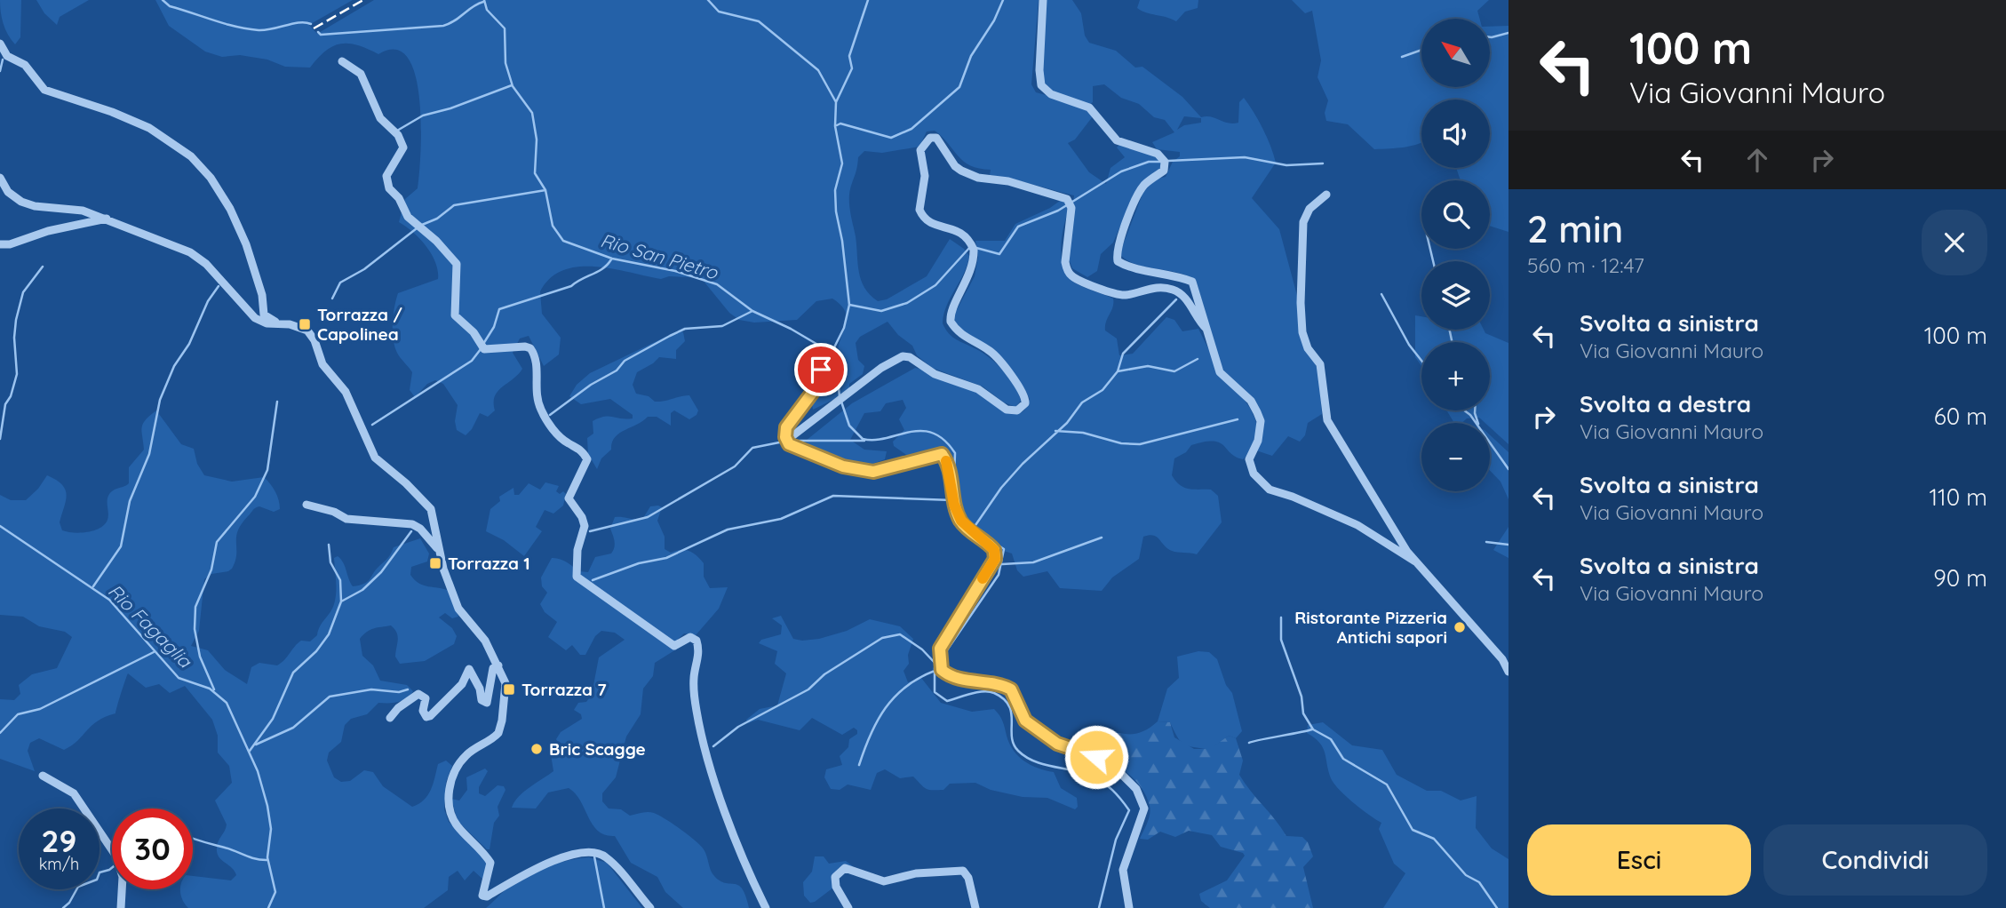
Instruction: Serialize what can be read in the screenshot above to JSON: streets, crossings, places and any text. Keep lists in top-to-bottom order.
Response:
{
  "water": ["Rio San Pietro", "Rio Fagaglia"],
  "places": {
    "transit": ["Torrazza / Capolinea", "Torrazza 1", "Torrazza 7"],
    "other": ["Ristorante Pizzeria Antichi sapori", "Bric Scagge"]
  },
  "north": "top left",
  "page": {
    "turn": ["100 m", "Via Giovanni Mauro"],
    "map_buttons": ["+", "−"],
    "heading": ["2 min", "560 m · 12:47"],
    "list": [
      {
        "name": "Svolta a sinistra",
        "note": "Via Giovanni Mauro",
        "value": "100 m"
      },
      {
        "name": "Svolta a destra",
        "note": "Via Giovanni Mauro",
        "value": "60 m"
      },
      {
        "name": "Svolta a sinistra",
        "note": "Via Giovanni Mauro",
        "value": "110 m"
      },
      {
        "name": "Svolta a sinistra",
        "note": "Via Giovanni Mauro",
        "value": "90 m"
      }
    ],
    "speed": "29 km/h",
    "limit": "30",
    "buttons": ["Esci", "Condividi"]
  }
}
